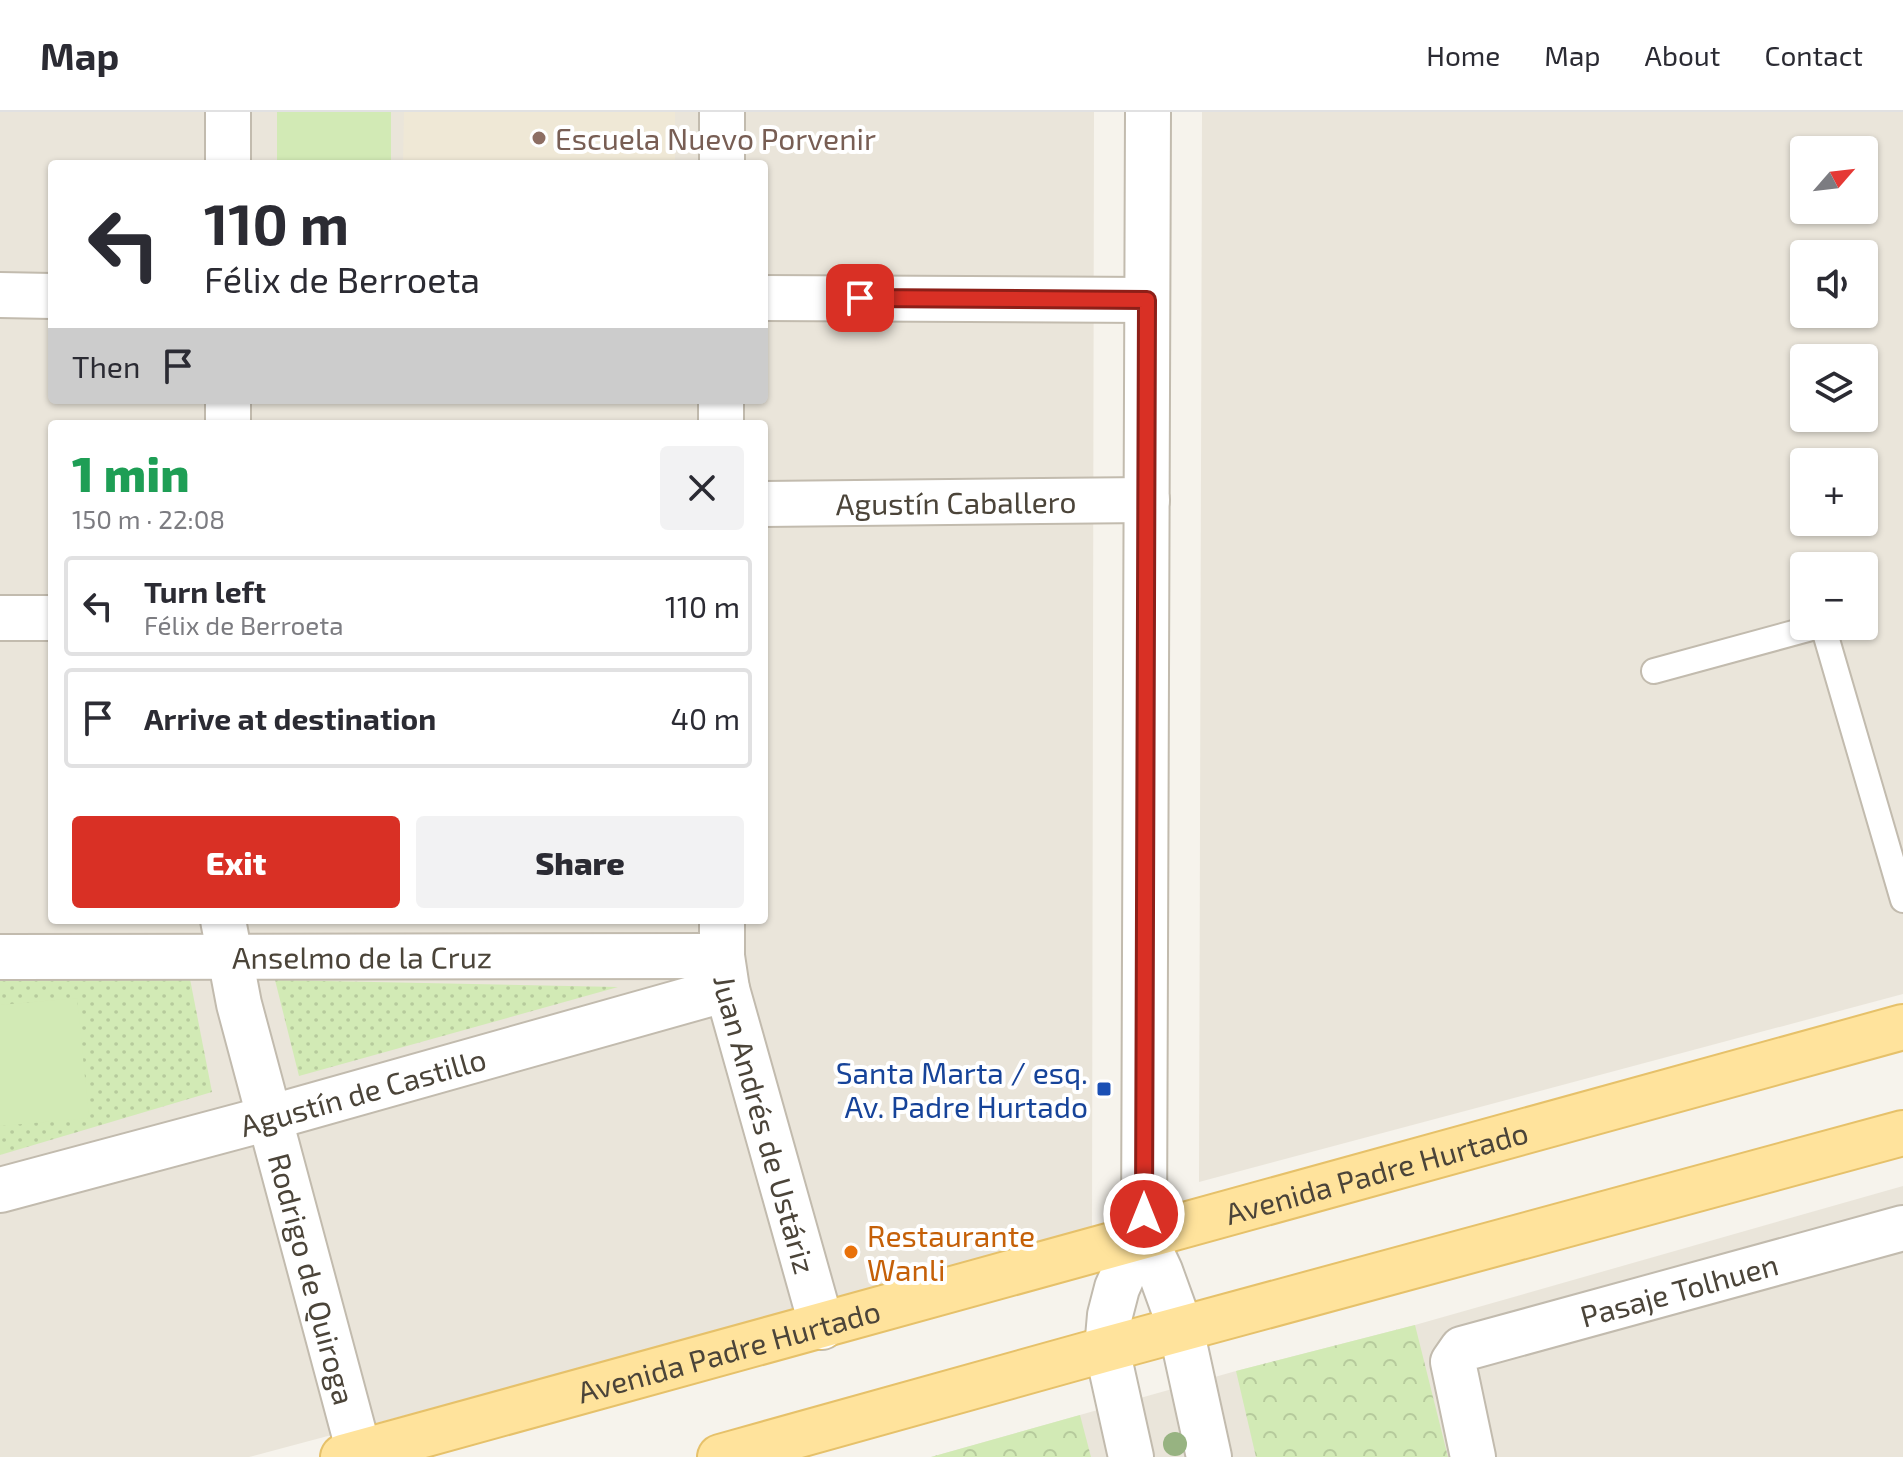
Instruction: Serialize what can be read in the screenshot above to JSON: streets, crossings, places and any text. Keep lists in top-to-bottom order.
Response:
{
  "streets": {
    "main road": ["Avenida Padre Hurtado"],
    "street": [
      "Agustín Caballero",
      "Anselmo de la Cruz",
      "Agustín de Castillo",
      "Juan Andrés de Ustáriz",
      "Rodrigo de Quiroga",
      "Pasaje Tolhuen"
    ]
  },
  "crossings": [
    ["Anselmo de la Cruz", "Agustín de Castillo"],
    ["Anselmo de la Cruz", "Juan Andrés de Ustáriz"],
    ["Anselmo de la Cruz", "Rodrigo de Quiroga"],
    ["Agustín de Castillo", "Juan Andrés de Ustáriz"],
    ["Agustín de Castillo", "Rodrigo de Quiroga"],
    ["Juan Andrés de Ustáriz", "Avenida Padre Hurtado"],
    ["Avenida Padre Hurtado", "Rodrigo de Quiroga"]
  ],
  "places": {
    "other": ["Escuela Nuevo Porvenir", "Restaurante Wanli"],
    "transit": ["Santa Marta / esq. Av. Padre Hurtado"]
  },
  "north": "top right",
  "page": {
    "header": "Map",
    "nav": [
      "Home",
      "Map",
      "About",
      "Contact"
    ],
    "map_buttons": ["+", "−"],
    "turn": ["110 m", "Félix de Berroeta"],
    "then": "Then",
    "heading": ["1 min", "150 m · 22:08"],
    "list": [
      {
        "name": "Turn left",
        "note": "Félix de Berroeta",
        "value": "110 m"
      },
      {
        "name": "Arrive at destination",
        "value": "40 m"
      }
    ],
    "buttons": ["Exit", "Share"]
  }
}
